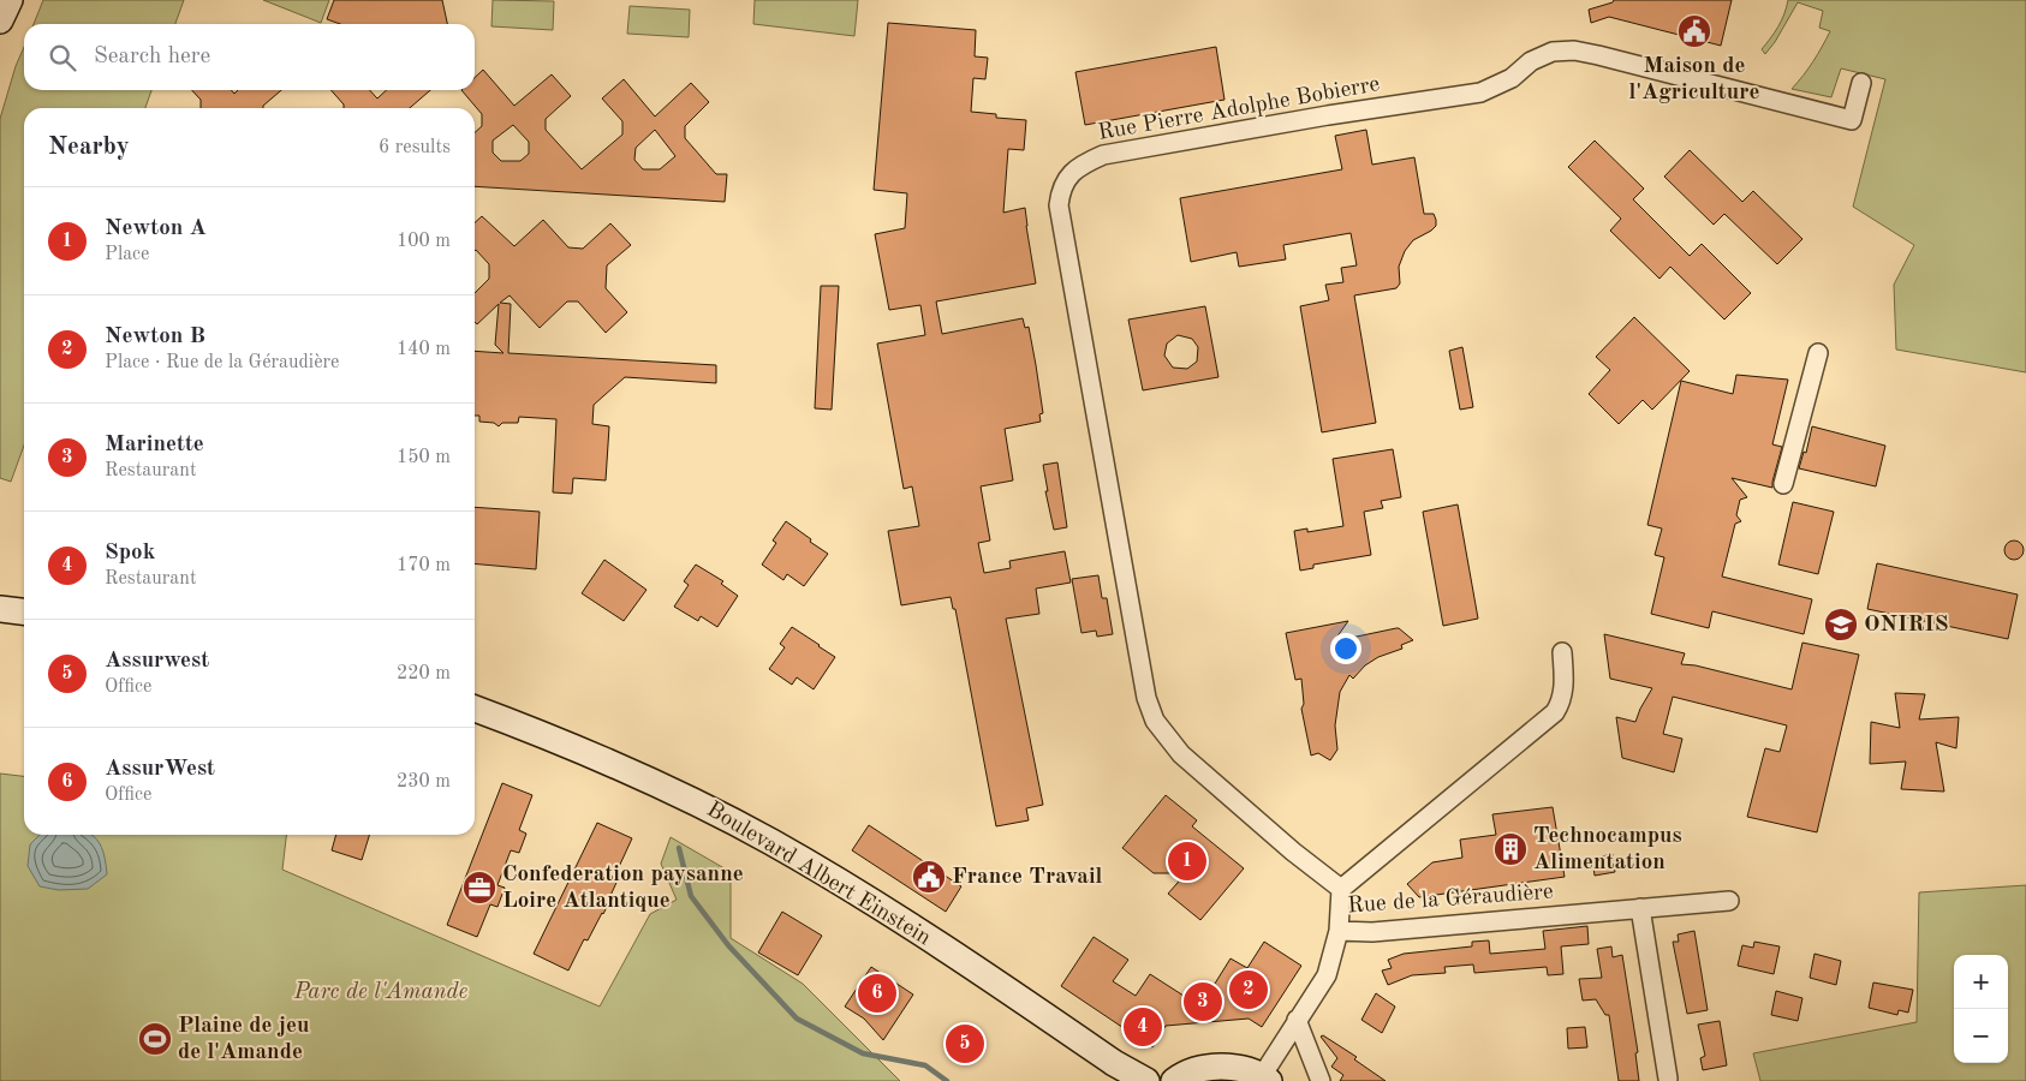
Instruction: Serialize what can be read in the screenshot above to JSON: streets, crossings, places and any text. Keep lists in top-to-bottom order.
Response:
{
  "streets": {
    "main road": ["Boulevard Albert Einstein"],
    "street": ["Rue Pierre Adolphe Bobierre", "Rue de la Géraudière"]
  },
  "parks": ["Parc de l'Amande"],
  "places": {
    "public building": ["Maison de l'Agriculture", "France Travail"],
    "school or university": ["ONIRIS"],
    "building": ["Technocampus Alimentation"],
    "office": ["Confederation paysanne Loire Atlantique"],
    "sports": ["Plaine de jeu de l'Amande"]
  },
  "page": {
    "search": "Search here",
    "heading": ["Nearby", "6 results"],
    "list": [
      {
        "mark": "1",
        "name": "Newton A",
        "note": "Place",
        "value": "100 m"
      },
      {
        "mark": "2",
        "name": "Newton B",
        "note": "Place · Rue de la Géraudière",
        "value": "140 m"
      },
      {
        "mark": "3",
        "name": "Marinette",
        "note": "Restaurant",
        "value": "150 m"
      },
      {
        "mark": "4",
        "name": "Spok",
        "note": "Restaurant",
        "value": "170 m"
      },
      {
        "mark": "5",
        "name": "Assurwest",
        "note": "Office",
        "value": "220 m"
      },
      {
        "mark": "6",
        "name": "AssurWest",
        "note": "Office",
        "value": "230 m"
      }
    ],
    "pins": [
      "1",
      "2",
      "6",
      "3",
      "4",
      "5"
    ],
    "map_buttons": ["+", "−"]
  }
}
